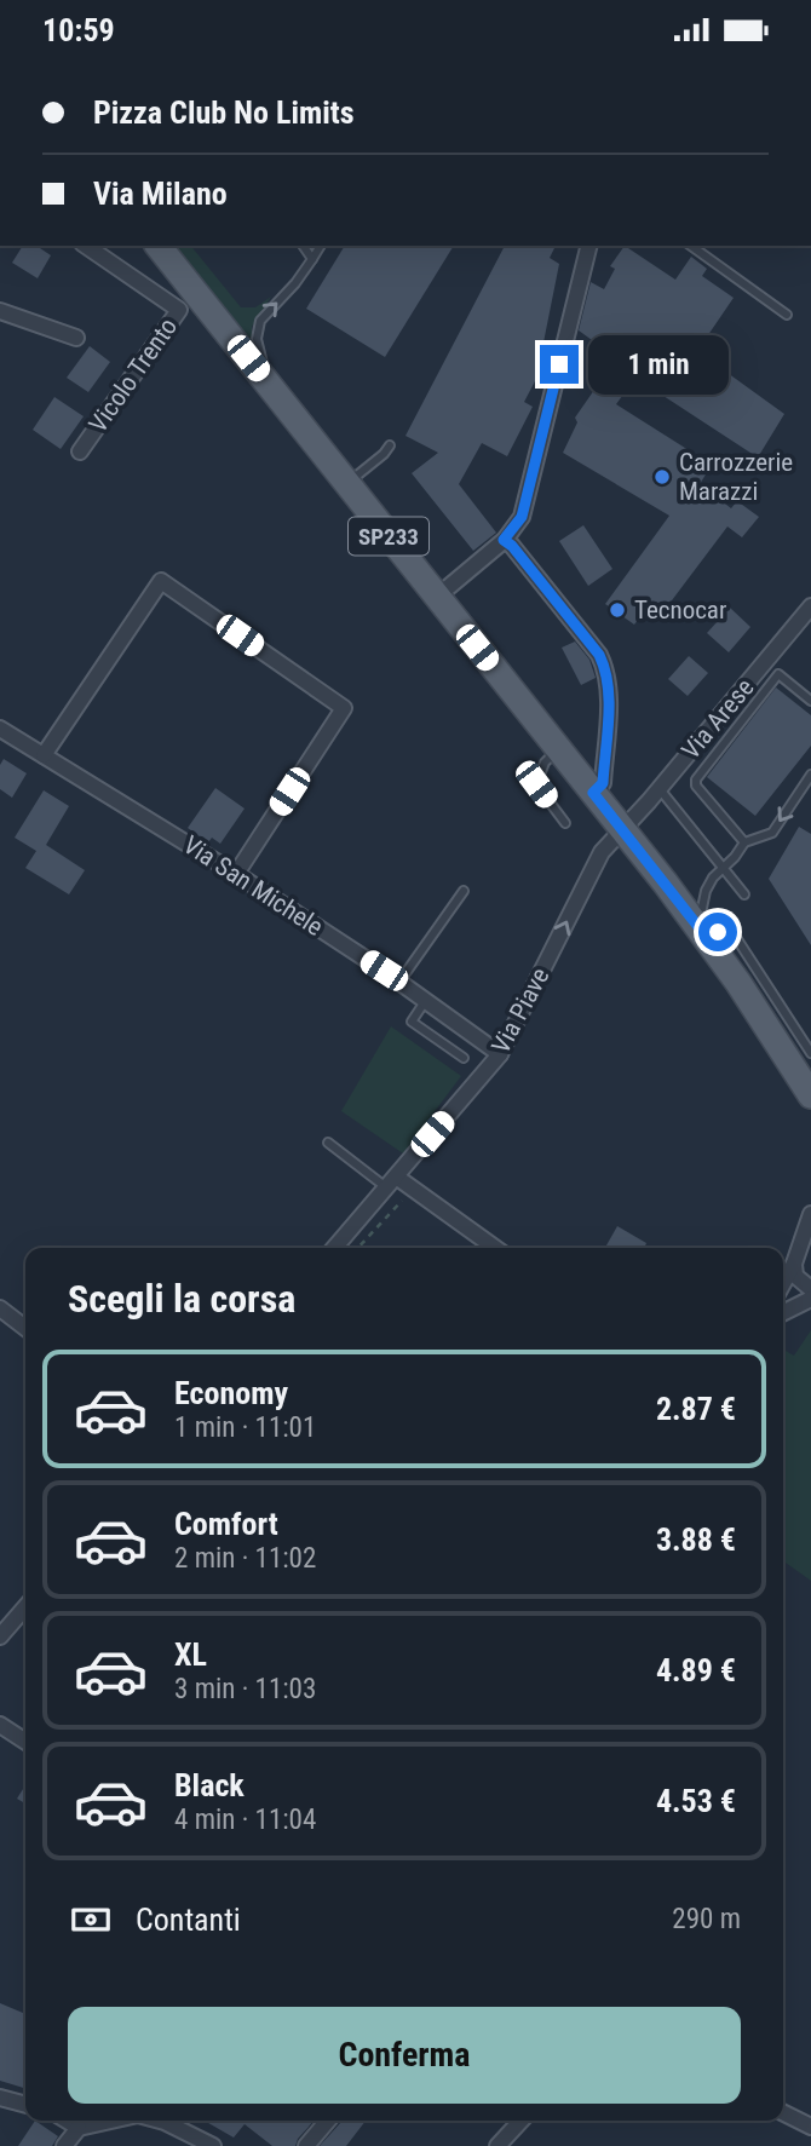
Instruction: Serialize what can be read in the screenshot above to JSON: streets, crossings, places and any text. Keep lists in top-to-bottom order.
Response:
{
  "streets": {
    "main road": ["SP233"],
    "street": [
      "Vicolo Trento",
      "Via Arese",
      "Via San Michele",
      "Via Piave"
    ]
  },
  "crossings": [
    ["SP233", "Via Arese"],
    ["SP233", "Via Piave"],
    ["Via Arese", "Via Piave"],
    ["Via San Michele", "Via Piave"]
  ],
  "one_way": ["Via Piave"],
  "places": ["Carrozzerie Marazzi", "Tecnocar"],
  "page": {
    "status": "10:59",
    "banner": ["Pizza Club No Limits", "Via Milano"],
    "bubble": "1 min",
    "heading": "Scegli la corsa",
    "list": [
      {
        "name": "Economy",
        "note": "1 min · 11:01",
        "value": "2.87 €"
      },
      {
        "name": "Comfort",
        "note": "2 min · 11:02",
        "value": "3.88 €"
      },
      {
        "name": "XL",
        "note": "3 min · 11:03",
        "value": "4.89 €"
      },
      {
        "name": "Black",
        "note": "4 min · 11:04",
        "value": "4.53 €"
      }
    ],
    "pay": ["Contanti", "290 m"],
    "buttons": "Conferma"
  }
}
